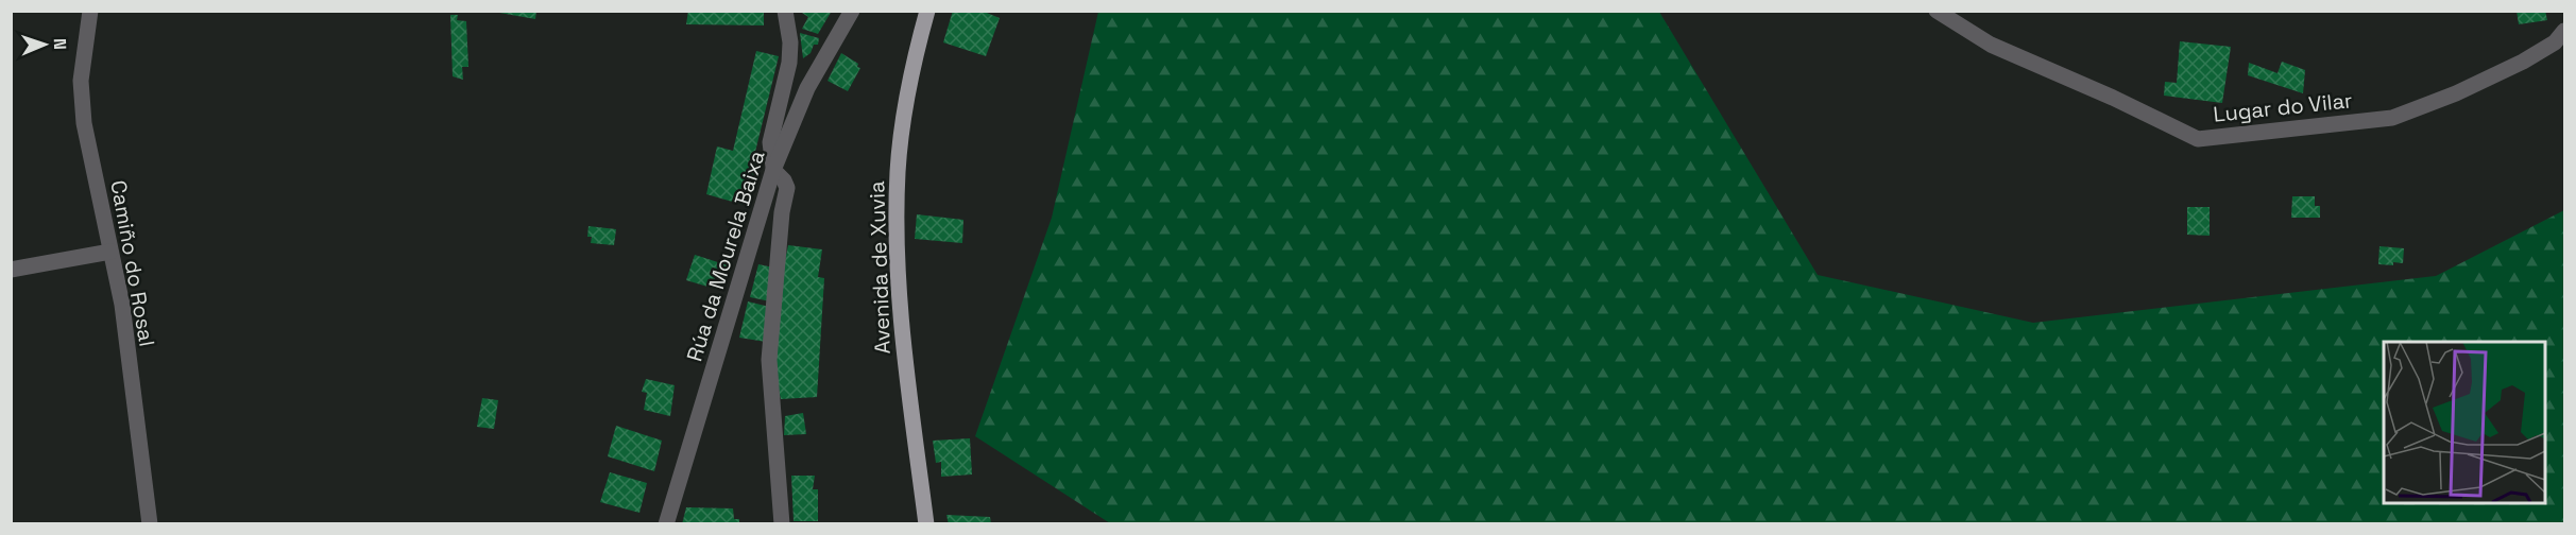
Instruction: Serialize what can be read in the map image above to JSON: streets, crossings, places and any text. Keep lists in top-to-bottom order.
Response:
{
  "streets": {
    "main road": ["Avenida de Xuvia"],
    "street": ["Lugar do Vilar", "Rúa da Mourela Baixa", "Camiño do Rosal"]
  },
  "north": "right"
}
